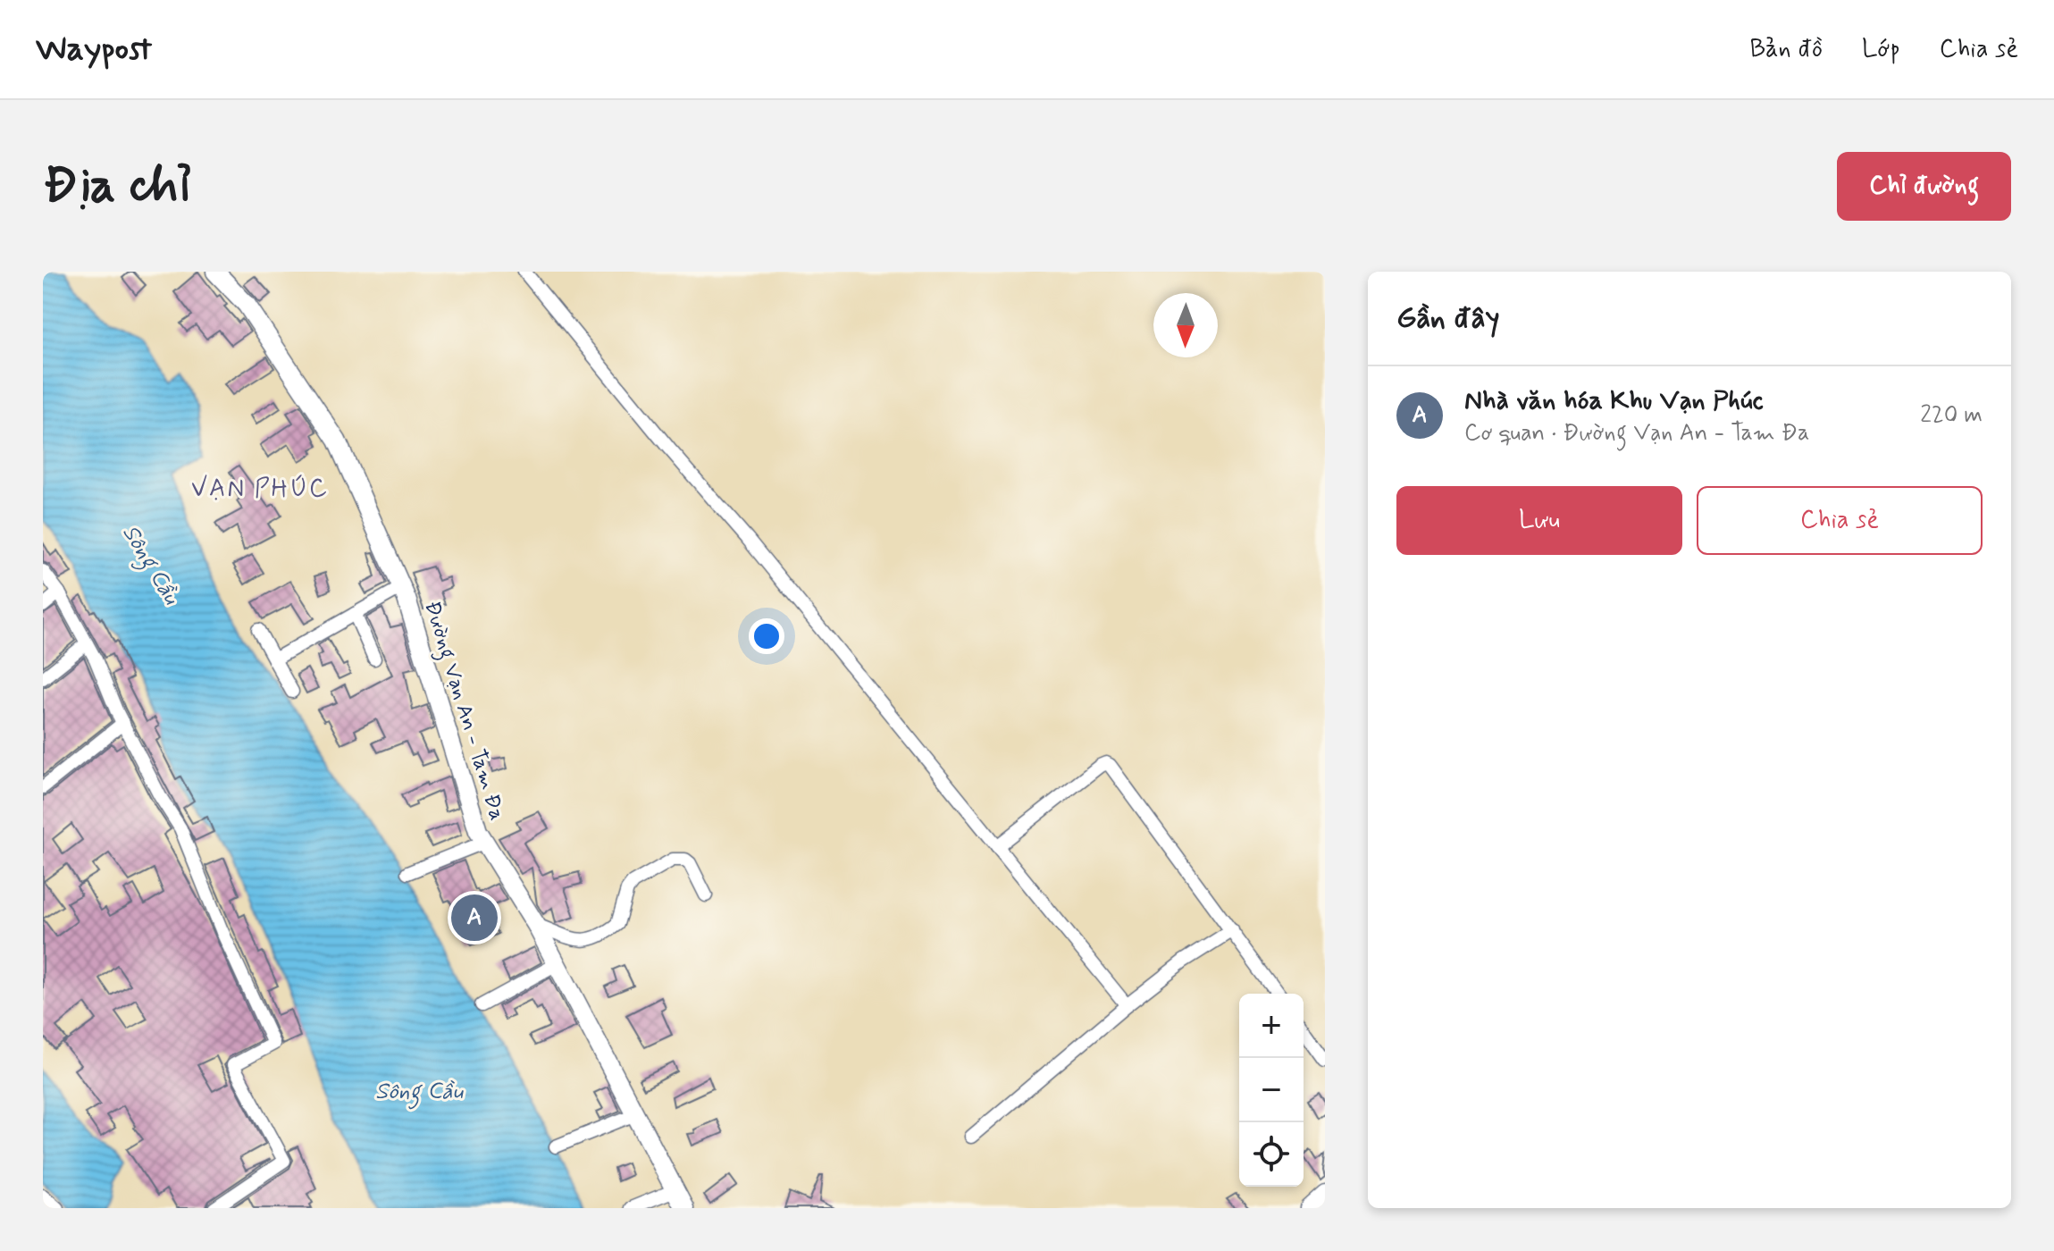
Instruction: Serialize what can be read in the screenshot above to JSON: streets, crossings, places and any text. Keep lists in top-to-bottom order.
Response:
{
  "streets": {
    "main road": ["Đường Vạn An - Tam Đa"]
  },
  "districts": ["VẠN PHÚC"],
  "water": ["Sông Cầu"],
  "north": "bottom",
  "page": {
    "header": "Waypost",
    "nav": ["Bản đồ", "Lớp", "Chia sẻ"],
    "buttons": [
      "Chỉ đường",
      ["Lưu", "Chia sẻ"]
    ],
    "title": "Địa chỉ",
    "heading": "Gần đây",
    "list": [
      {
        "mark": "A",
        "name": "Nhà văn hóa Khu Vạn Phúc",
        "note": "Cơ quan · Đường Vạn An - Tam Đa",
        "value": "220 m"
      }
    ],
    "pins": "A",
    "map_buttons": ["+", "−"]
  }
}
